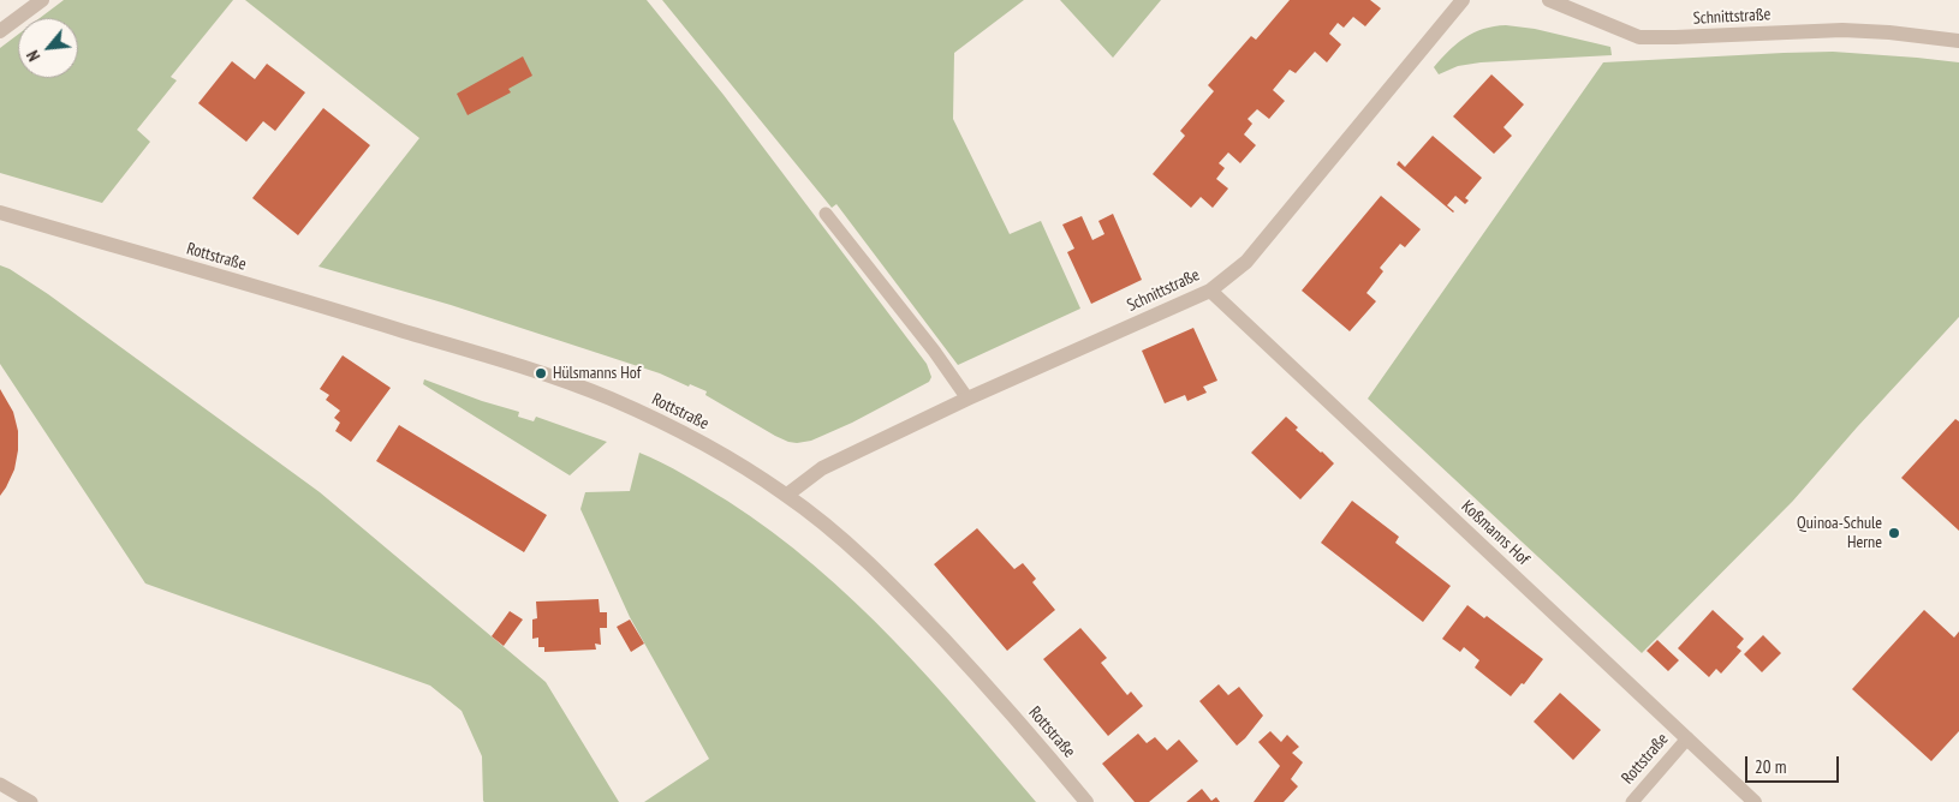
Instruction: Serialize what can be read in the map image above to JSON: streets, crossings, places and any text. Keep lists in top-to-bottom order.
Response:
{
  "streets": {
    "street": ["Schnittstraße", "Rottstraße", "Koßmanns Hof"]
  },
  "crossings": [
    ["Schnittstraße", "Rottstraße"],
    ["Schnittstraße", "Koßmanns Hof"],
    ["Rottstraße", "Koßmanns Hof"]
  ],
  "places": ["Hülsmanns Hof", "Quinoa-Schule Herne"],
  "scale_bar": "20 m",
  "north": "bottom left"
}
